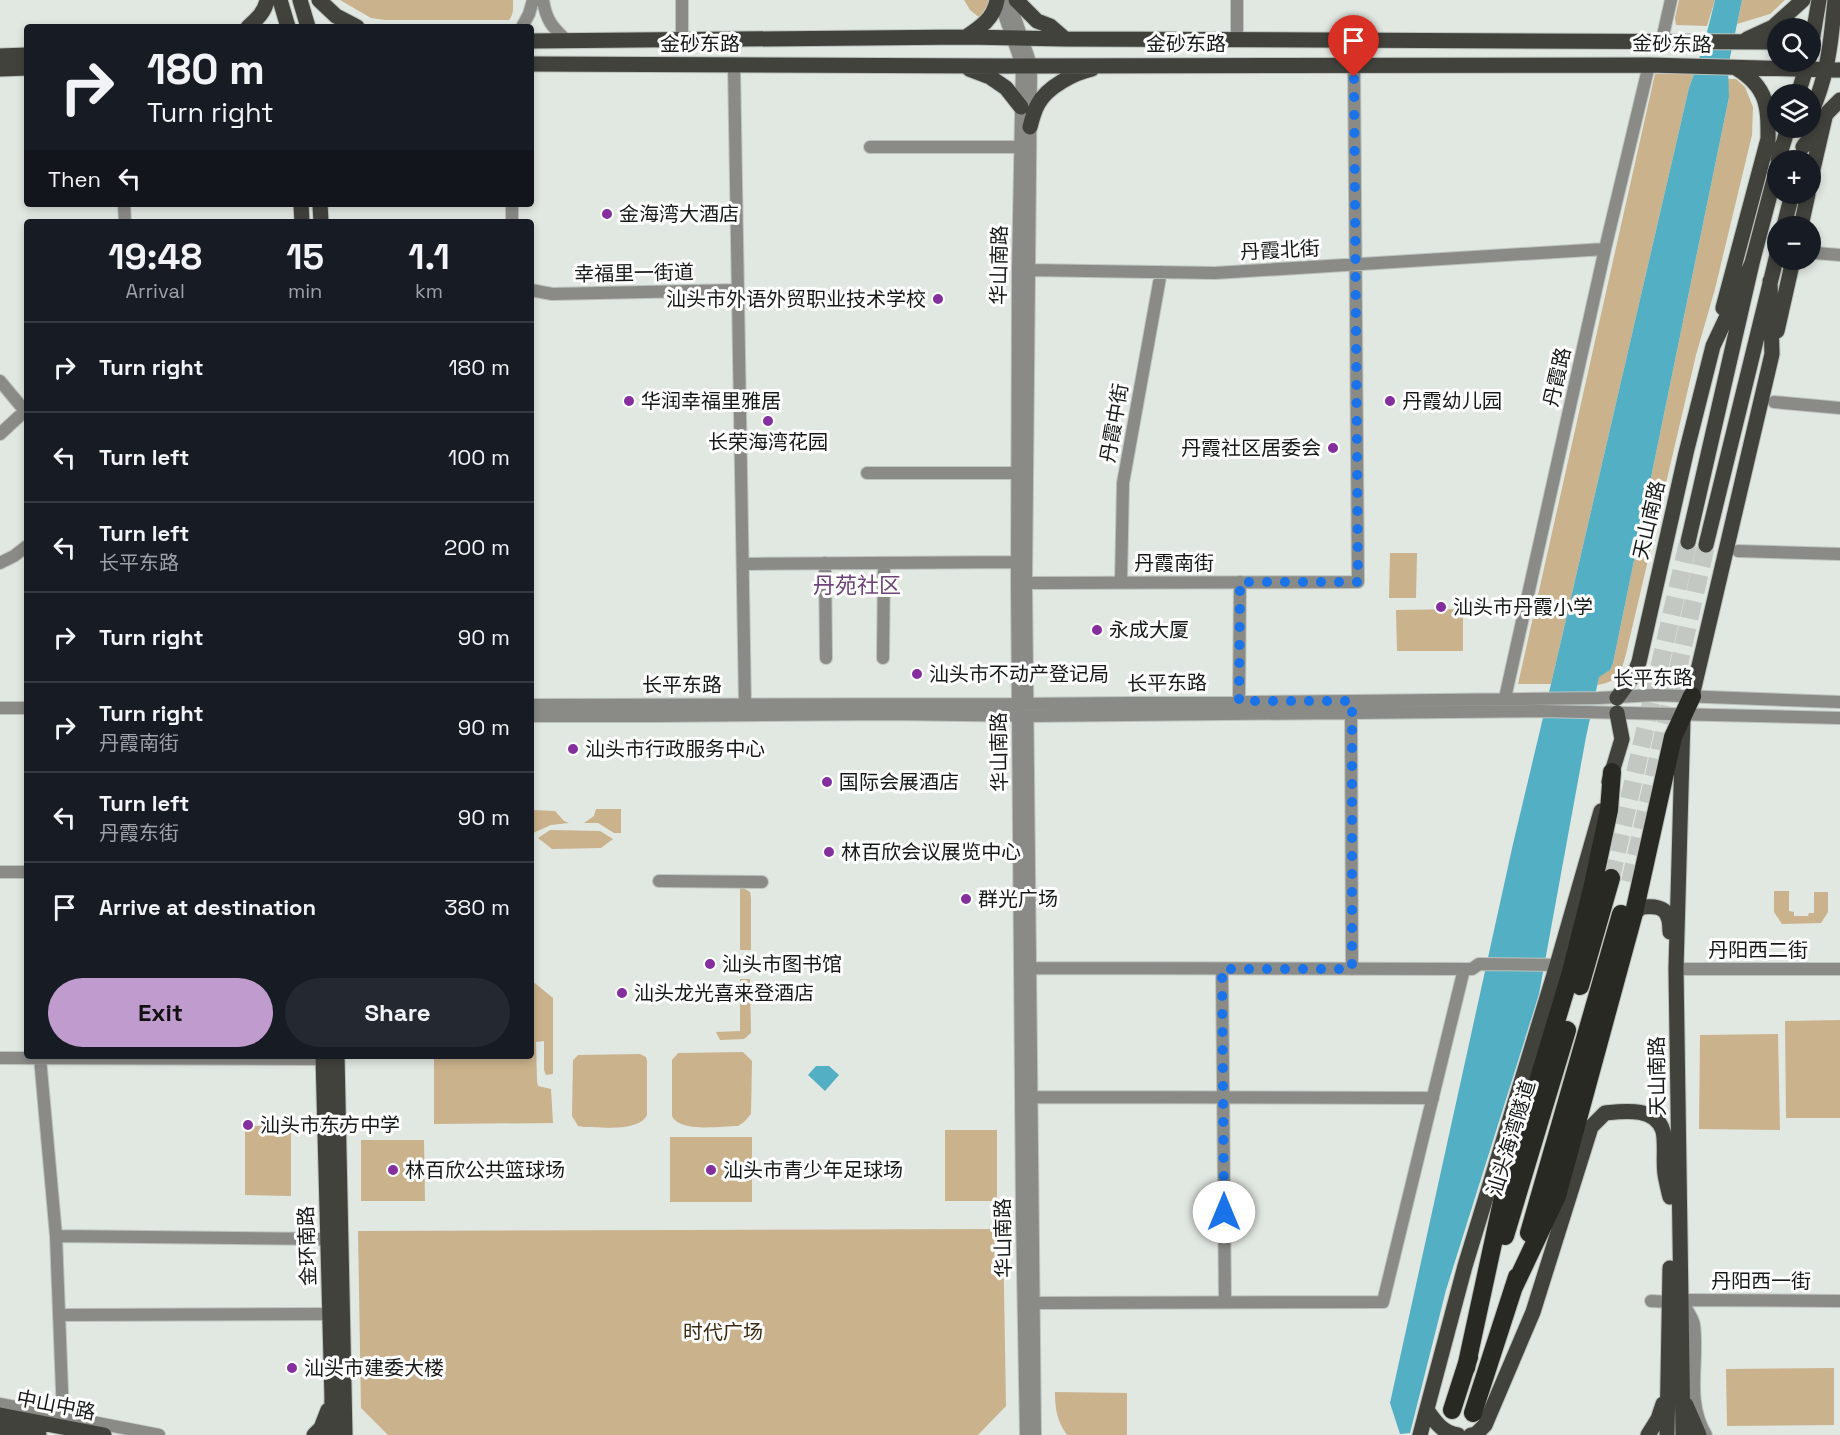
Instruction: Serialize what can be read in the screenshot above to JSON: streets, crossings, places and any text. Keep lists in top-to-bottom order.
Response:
{
  "streets": {
    "highway": ["汕头海湾隧道"],
    "main road": [
      "金砂东路",
      "天山南路",
      "金环南路",
      "中山中路"
    ],
    "street": [
      "丹霞北街",
      "华山南路",
      "幸福里一街道",
      "丹霞路",
      "丹霞中街",
      "丹霞南街",
      "长平东路",
      "丹阳西二街",
      "丹阳西一街"
    ]
  },
  "crossings": [
    ["金砂东路", "华山南路"],
    ["金砂东路", "丹霞路"],
    ["丹霞北街", "华山南路"],
    ["丹霞北街", "丹霞路"],
    ["丹霞北街", "丹霞中街"],
    ["丹霞北街", "丹霞南街"],
    ["华山南路", "丹霞南街"],
    ["华山南路", "长平东路"],
    ["丹霞路", "长平东路"],
    ["丹霞中街", "丹霞南街"],
    ["天山南路", "长平东路"],
    ["天山南路", "丹阳西二街"],
    ["天山南路", "丹阳西一街"]
  ],
  "districts": ["丹苑社区"],
  "parks": ["时代广场"],
  "places": [
    "金海湾大酒店",
    "汕头市外语外贸职业技术学校",
    "华润幸福里雅居",
    "丹霞幼儿园",
    "长荣海湾花园",
    "丹霞社区居委会",
    "汕头市丹霞小学",
    "永成大厦",
    "汕头市不动产登记局",
    "汕头市行政服务中心",
    "国际会展酒店",
    "林百欣会议展览中心",
    "群光广场",
    "汕头市图书馆",
    "汕头龙光喜来登酒店",
    "汕头市东方中学",
    "林百欣公共篮球场",
    "汕头市青少年足球场",
    "汕头市建委大楼"
  ],
  "page": {
    "map_buttons": ["+", "−"],
    "turn": ["180 m", "Turn right"],
    "then": "Then",
    "eta": [
      "19:48",
      "Arrival",
      "15",
      "min",
      "1.1",
      "km"
    ],
    "list": [
      {
        "name": "Turn right",
        "value": "180 m"
      },
      {
        "name": "Turn left",
        "value": "100 m"
      },
      {
        "name": "Turn left",
        "note": "长平东路",
        "value": "200 m"
      },
      {
        "name": "Turn right",
        "value": "90 m"
      },
      {
        "name": "Turn right",
        "note": "丹霞南街",
        "value": "90 m"
      },
      {
        "name": "Turn left",
        "note": "丹霞东街",
        "value": "90 m"
      },
      {
        "name": "Arrive at destination",
        "value": "380 m"
      }
    ],
    "buttons": ["Exit", "Share"]
  }
}
